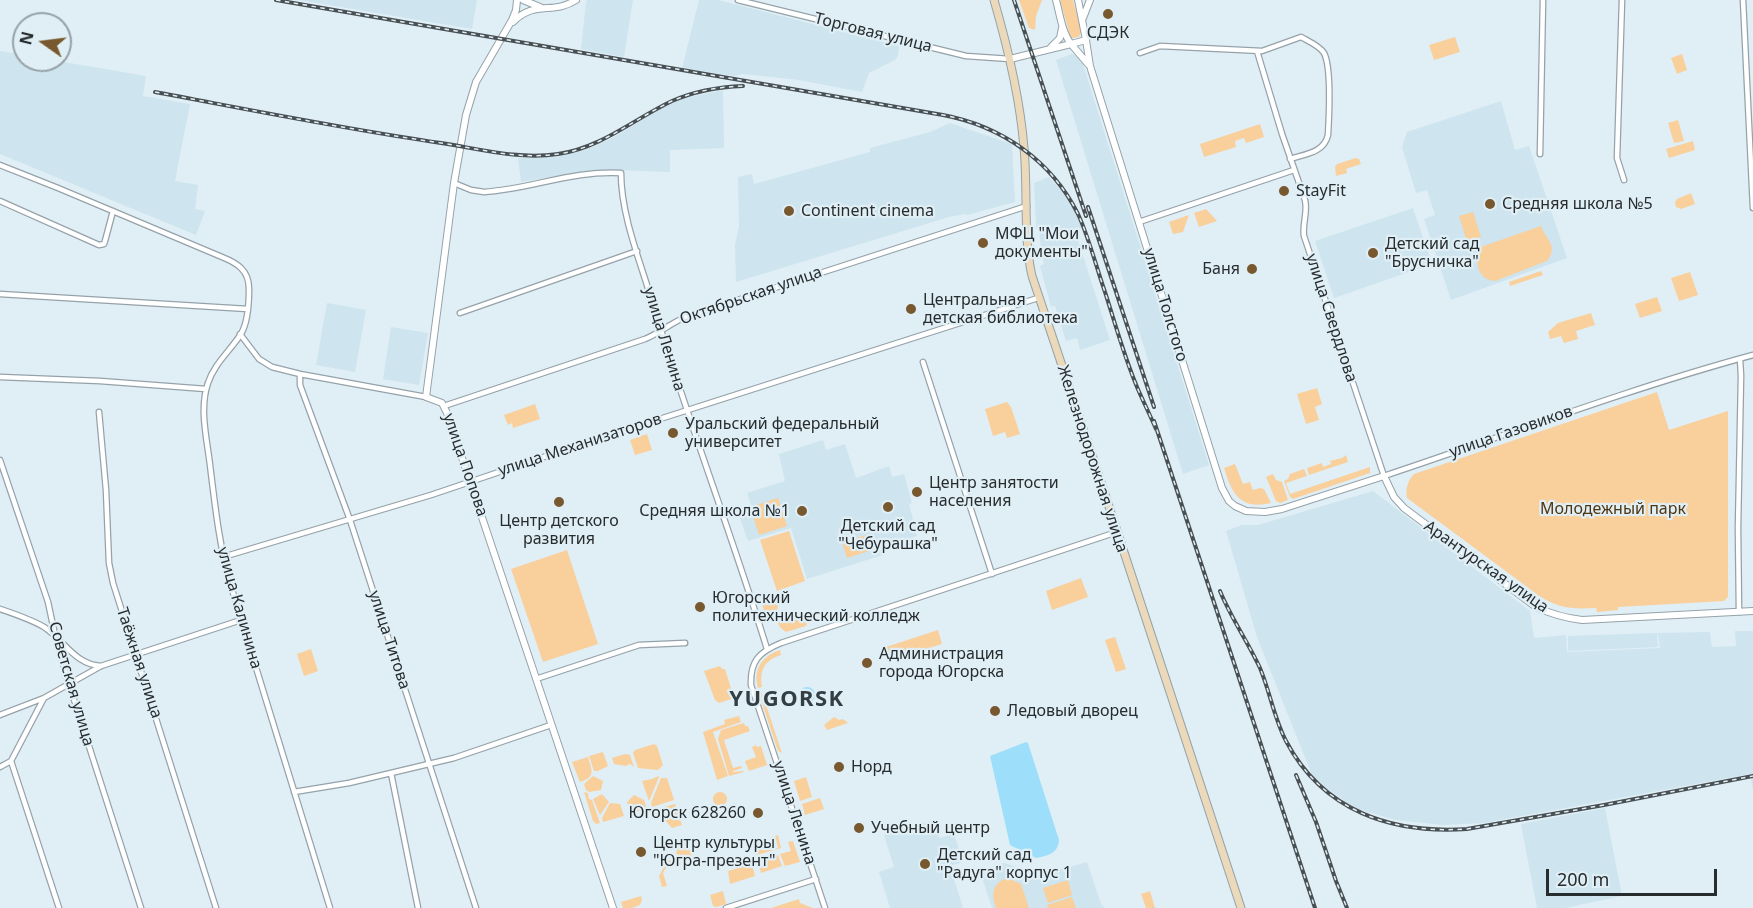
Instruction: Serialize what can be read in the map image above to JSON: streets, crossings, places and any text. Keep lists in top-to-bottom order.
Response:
{
  "streets": {
    "main road": ["Железнодорожная улица"],
    "street": [
      "Торговая улица",
      "Октябрьская улица",
      "улица Толстого",
      "улица Свердлова",
      "улица Ленина",
      "улица Газовиков",
      "улица Механизаторов",
      "улица Попова",
      "Арантурская улица",
      "улица Калинина",
      "улица Титова",
      "Таёжная улица",
      "Советская улица"
    ]
  },
  "crossings": [
    ["Торговая улица", "Железнодорожная улица"],
    ["Октябрьская улица", "улица Ленина"],
    ["Октябрьская улица", "Железнодорожная улица"],
    ["Октябрьская улица", "улица Попова"],
    ["улица Толстого", "улица Газовиков"],
    ["улица Свердлова", "улица Газовиков"],
    ["улица Свердлова", "Арантурская улица"],
    ["улица Ленина", "улица Механизаторов"],
    ["улица Ленина", "улица Попова"],
    ["улица Газовиков", "Арантурская улица"],
    ["улица Механизаторов", "Железнодорожная улица"],
    ["улица Механизаторов", "улица Попова"],
    ["улица Механизаторов", "улица Калинина"],
    ["улица Механизаторов", "улица Титова"]
  ],
  "districts": ["YUGORSK"],
  "parks": ["Молодежный парк"],
  "places": [
    "СДЭК",
    "StayFit",
    "Средняя школа №5",
    "Continent cinema",
    "МФЦ \"Мои документы\"",
    "Детский сад \"Брусничка\"",
    "Баня",
    "Центральная детская библиотека",
    "Уральский федеральный университет",
    "Центр занятости населения",
    "Центр детского развития",
    "Детский сад \"Чебурашка\"",
    "Средняя школа №1",
    "Югорский политехнический колледж",
    "Администрация города Югорска",
    "Ледовый дворец",
    "Норд",
    "Югорск 628260",
    "Учебный центр",
    "Центр культуры \"Югра-презент\"",
    "Детский сад \"Радуга\" корпус 1"
  ],
  "scale_bar": "200 m",
  "north": "left"
}
